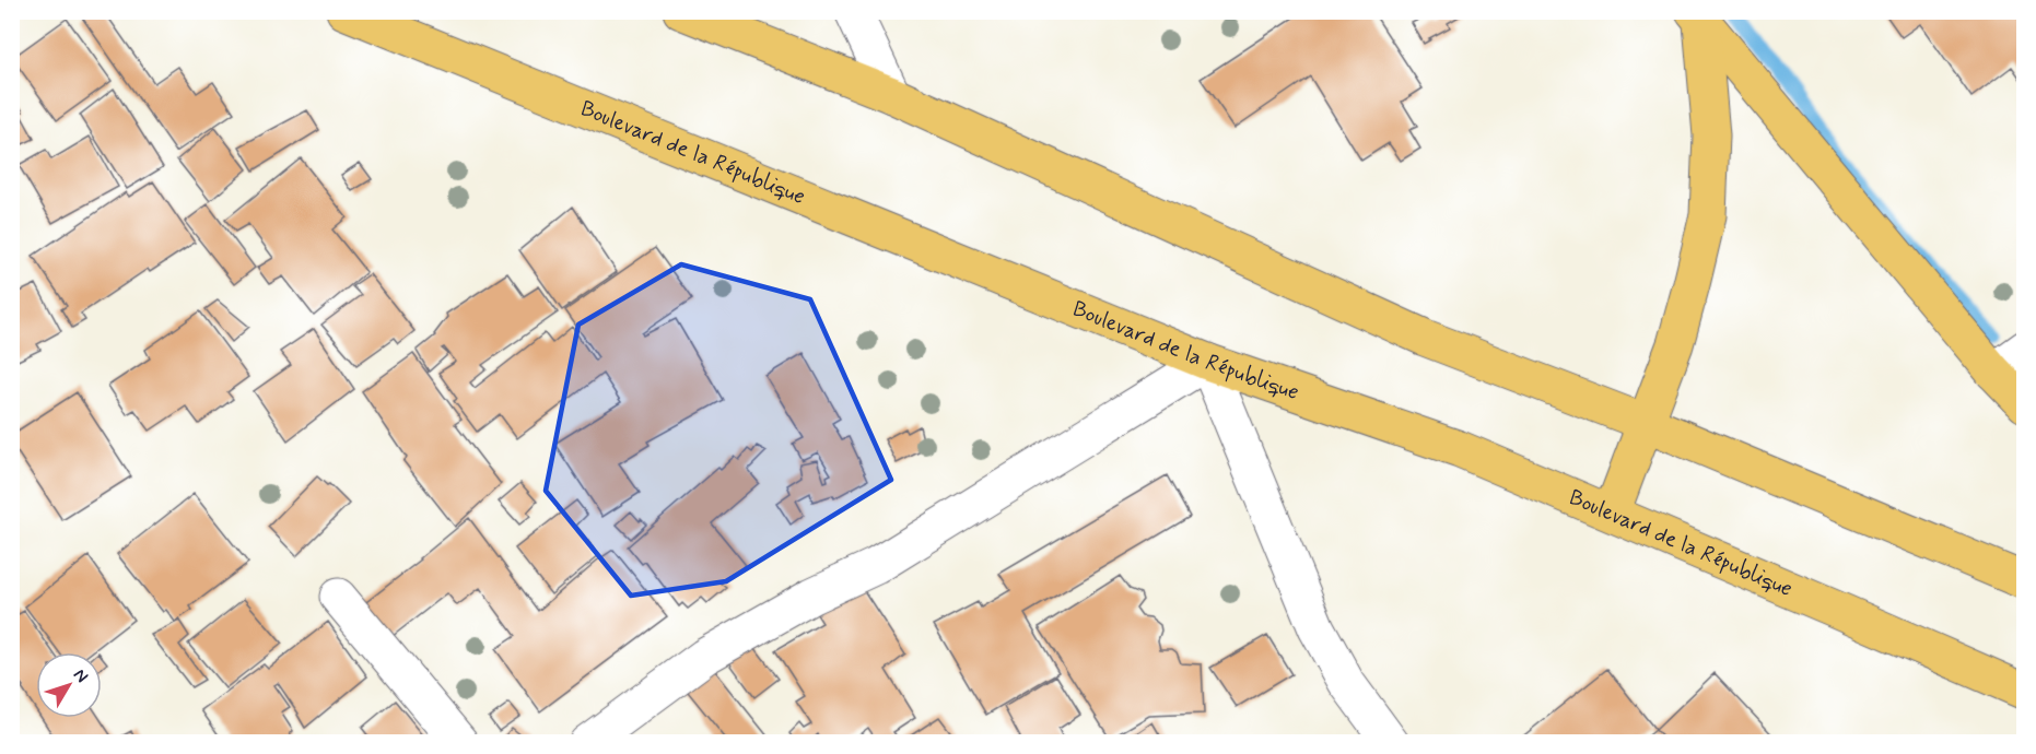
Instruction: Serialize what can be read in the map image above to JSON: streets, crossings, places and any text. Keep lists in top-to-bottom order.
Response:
{
  "streets": {
    "main road": ["Boulevard de la République"]
  },
  "north": "top right"
}
